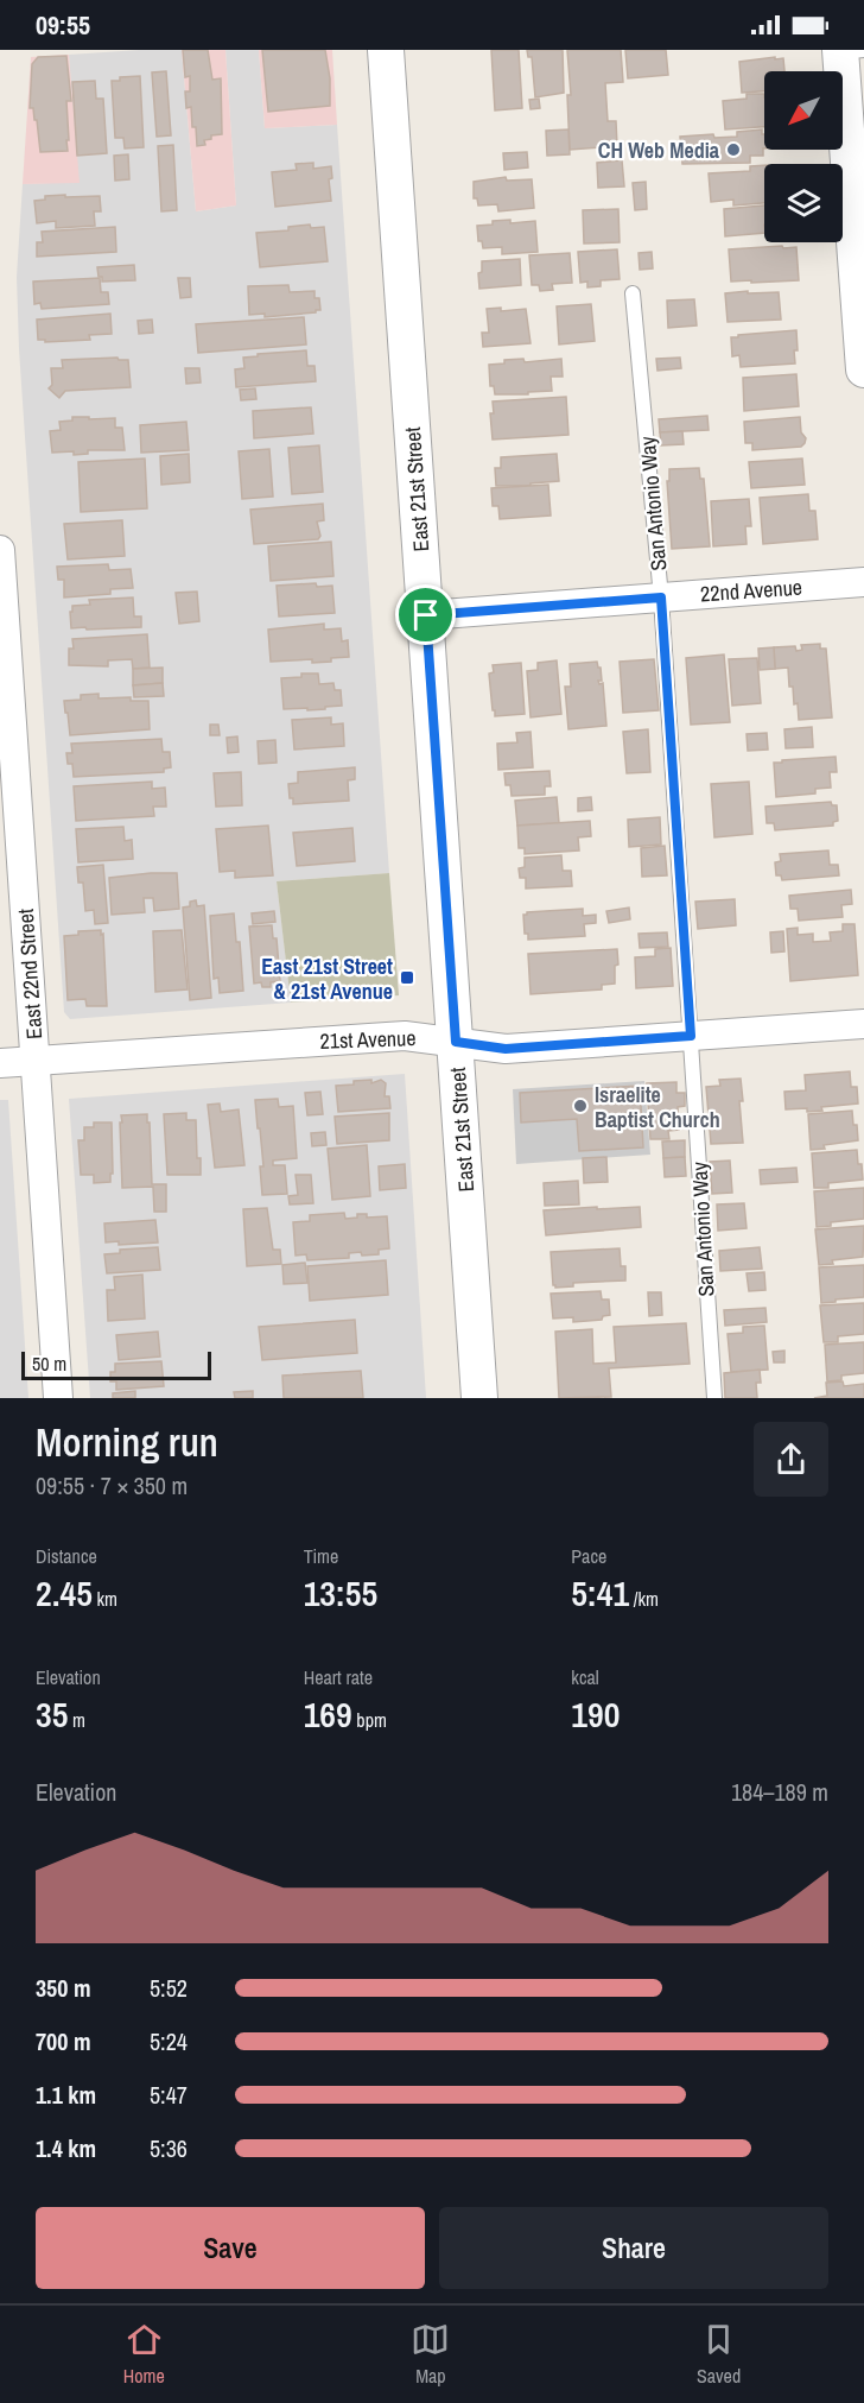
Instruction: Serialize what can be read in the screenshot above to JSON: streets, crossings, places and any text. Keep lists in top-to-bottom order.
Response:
{
  "streets": {
    "street": [
      "East 21st Street",
      "22nd Avenue",
      "East 22nd Street",
      "21st Avenue"
    ],
    "lane": ["San Antonio Way"]
  },
  "crossings": [
    ["East 21st Street", "22nd Avenue"],
    ["East 21st Street", "21st Avenue"],
    ["San Antonio Way", "22nd Avenue"],
    ["San Antonio Way", "21st Avenue"],
    ["East 22nd Street", "21st Avenue"]
  ],
  "places": {
    "other": ["CH Web Media", "Israelite Baptist Church"],
    "transit": ["East 21st Street & 21st Avenue"]
  },
  "scale_bar": "50 m",
  "north": "bottom left",
  "page": {
    "status": "09:55",
    "scale": "50 m",
    "heading": ["Morning run", "09:55 · 7 × 350 m"],
    "stats": [
      ["Distance", "2.45 km"],
      ["Time", "13:55"],
      ["Pace", "5:41 /km"],
      ["Elevation", "35 m"],
      ["Heart rate", "169 bpm"],
      ["kcal", "190"]
    ],
    "chart": ["Elevation", "184–189 m"],
    "list": [
      {
        "name": "350 m",
        "note": "5:52"
      },
      {
        "name": "700 m",
        "note": "5:24"
      },
      {
        "name": "1.1 km",
        "note": "5:47"
      },
      {
        "name": "1.4 km",
        "note": "5:36"
      }
    ],
    "buttons": ["Save", "Share"],
    "tabs": ["Home", "Map", "Saved"]
  }
}
